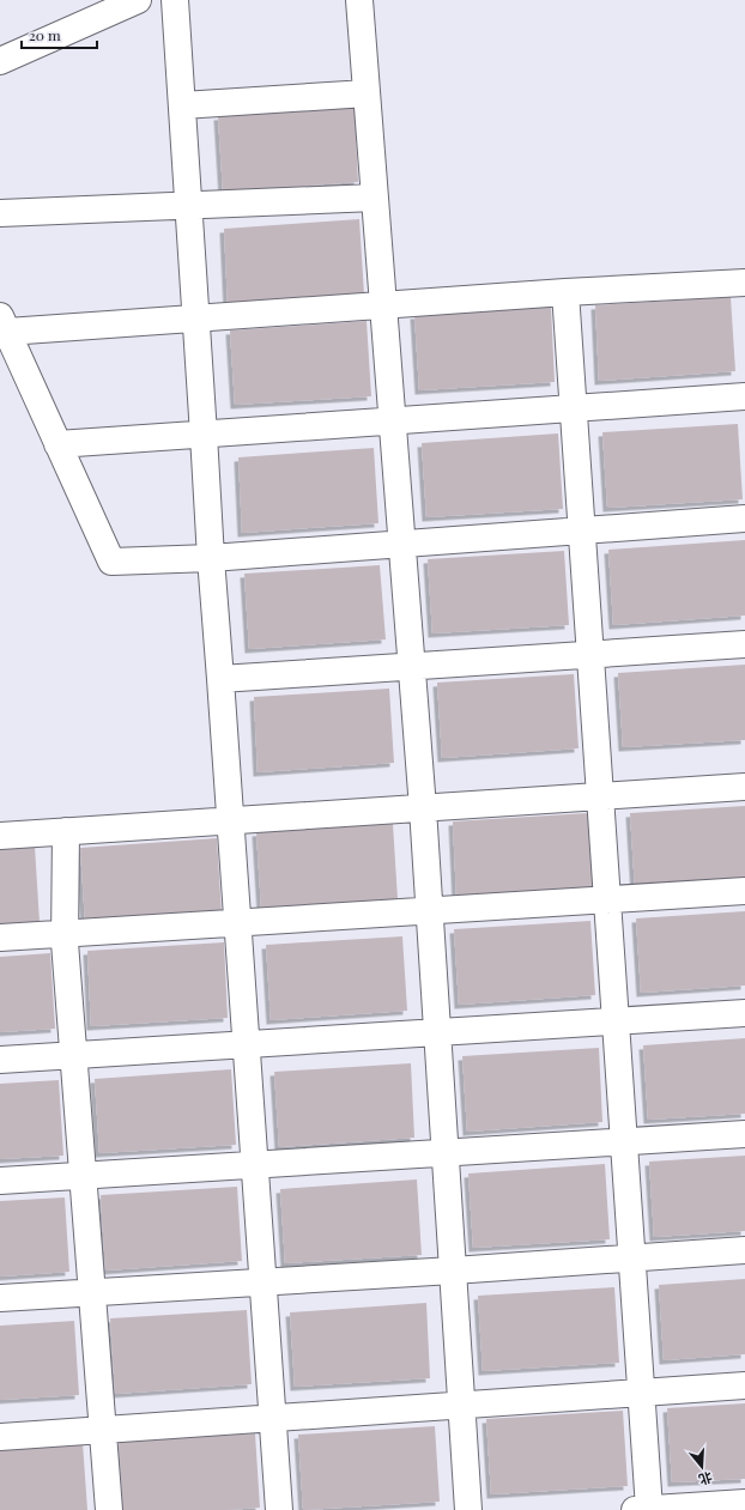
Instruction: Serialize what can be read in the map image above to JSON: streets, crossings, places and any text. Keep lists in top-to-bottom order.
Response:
{
  "scale_bar": "20 m",
  "north": "bottom"
}
